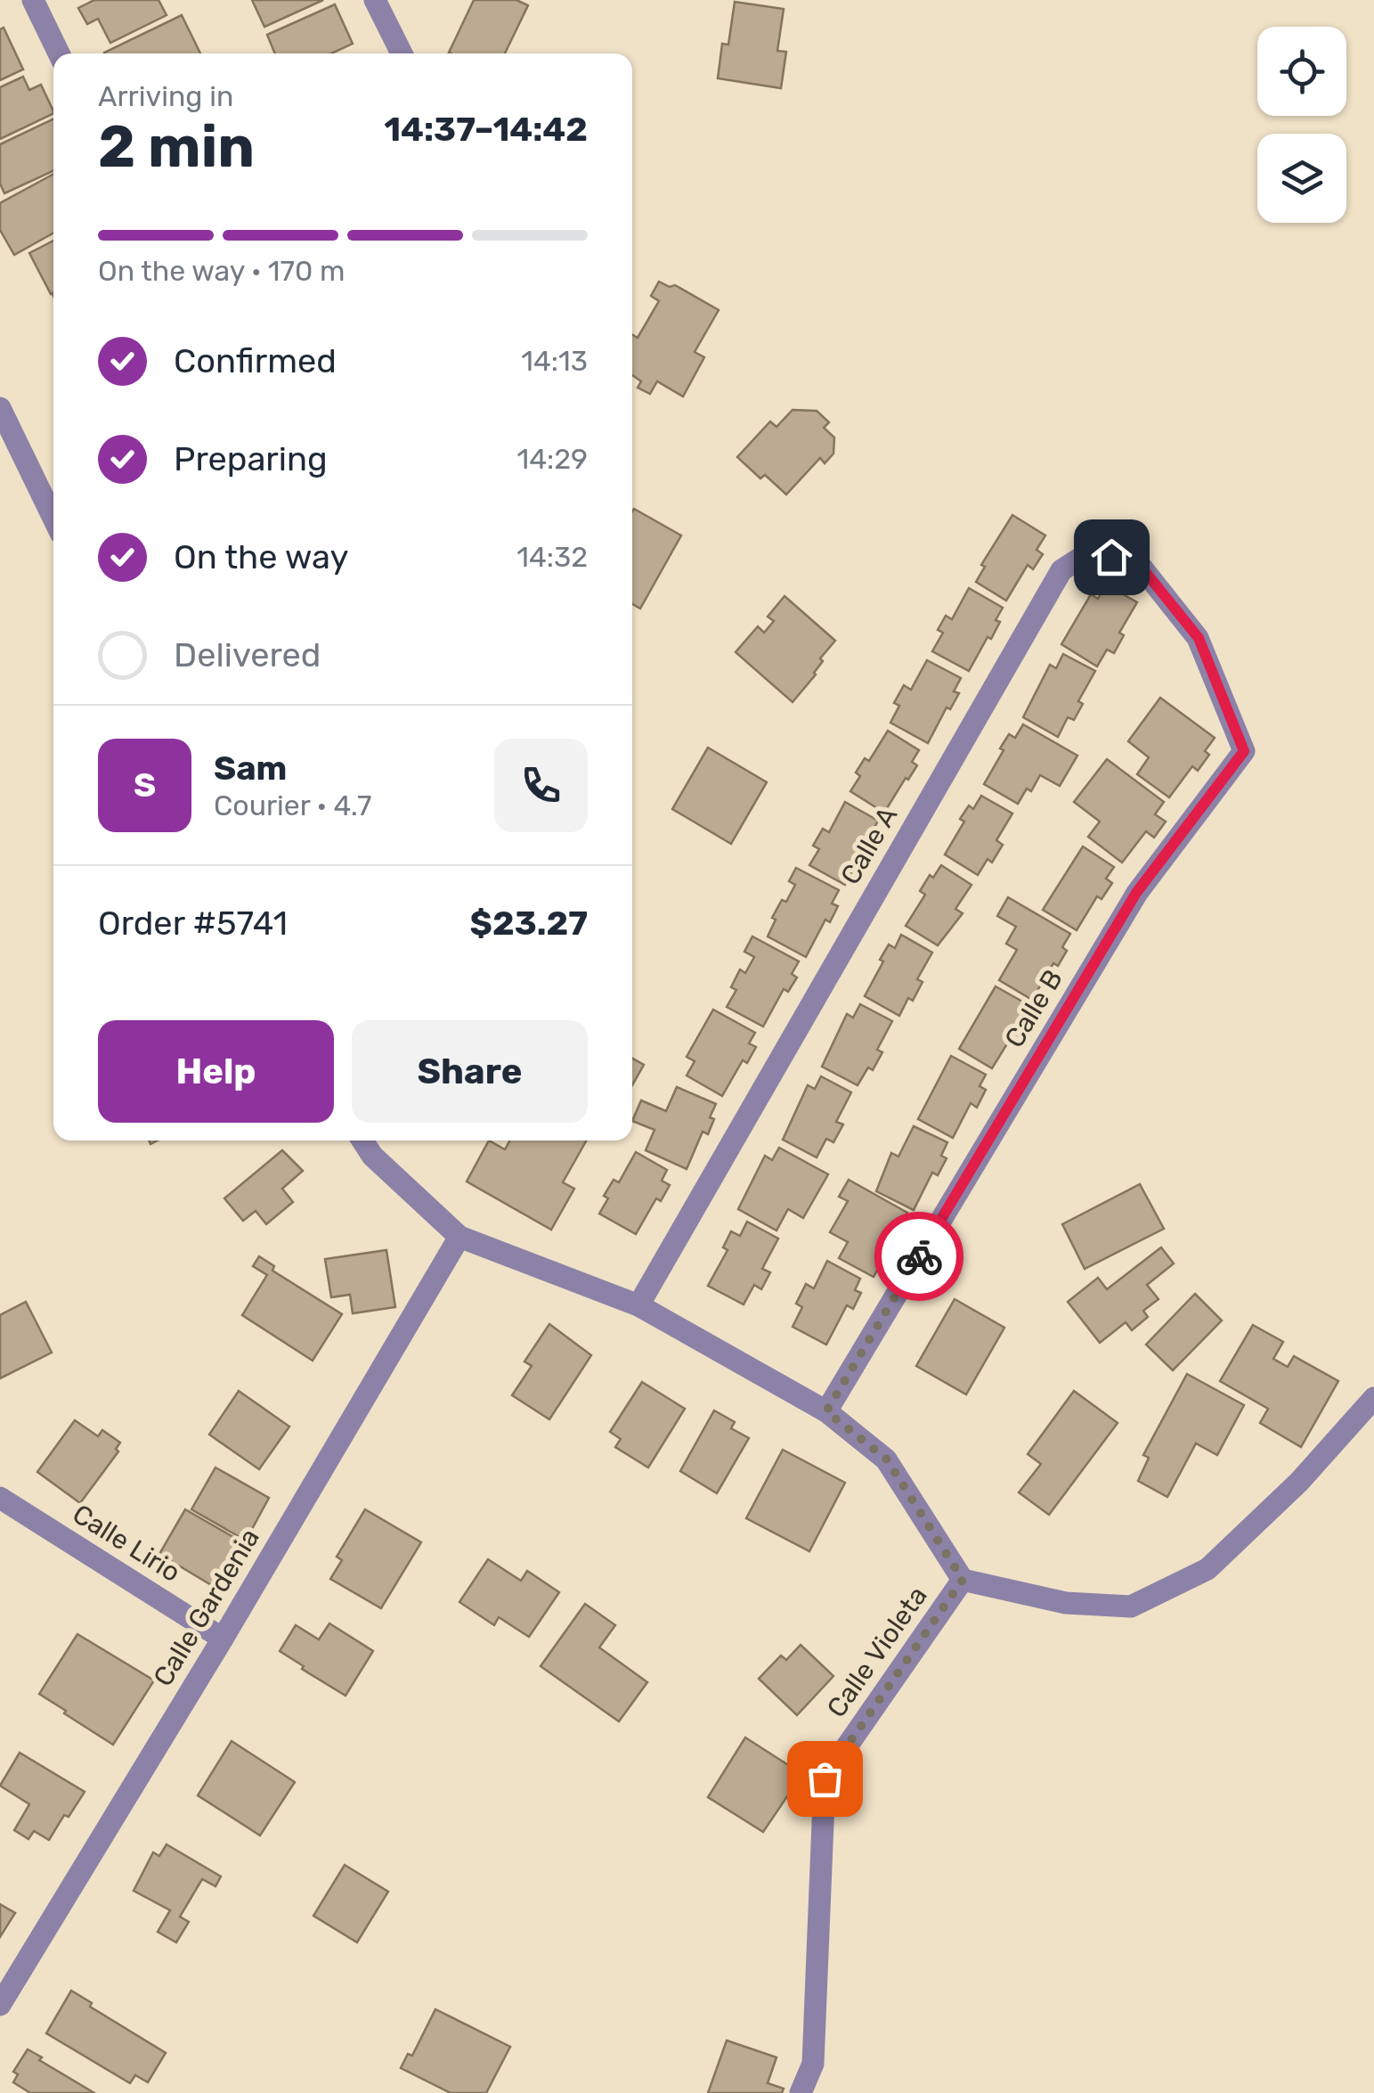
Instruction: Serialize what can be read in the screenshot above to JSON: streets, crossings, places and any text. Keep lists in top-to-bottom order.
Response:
{
  "streets": {
    "street": [
      "Calle A",
      "Calle B",
      "Calle Lirio",
      "Calle Gardenia",
      "Calle Violeta"
    ]
  },
  "crossings": [
    ["Calle A", "Calle B"],
    ["Calle A", "Calle Violeta"],
    ["Calle B", "Calle Violeta"],
    ["Calle Lirio", "Calle Gardenia"],
    ["Calle Gardenia", "Calle Violeta"]
  ],
  "page": {
    "heading": ["2 min", "Arriving in", "14:37–14:42"],
    "panel": [
      "Sam",
      "Courier · 4.7",
      "Order #5741",
      "$23.27"
    ],
    "bar": "On the way · 170 m",
    "list": [
      ["Confirmed", "14:13"],
      ["Preparing", "14:29"],
      ["On the way", "14:32"],
      "Delivered"
    ],
    "round": "S",
    "buttons": ["Help", "Share"]
  }
}
